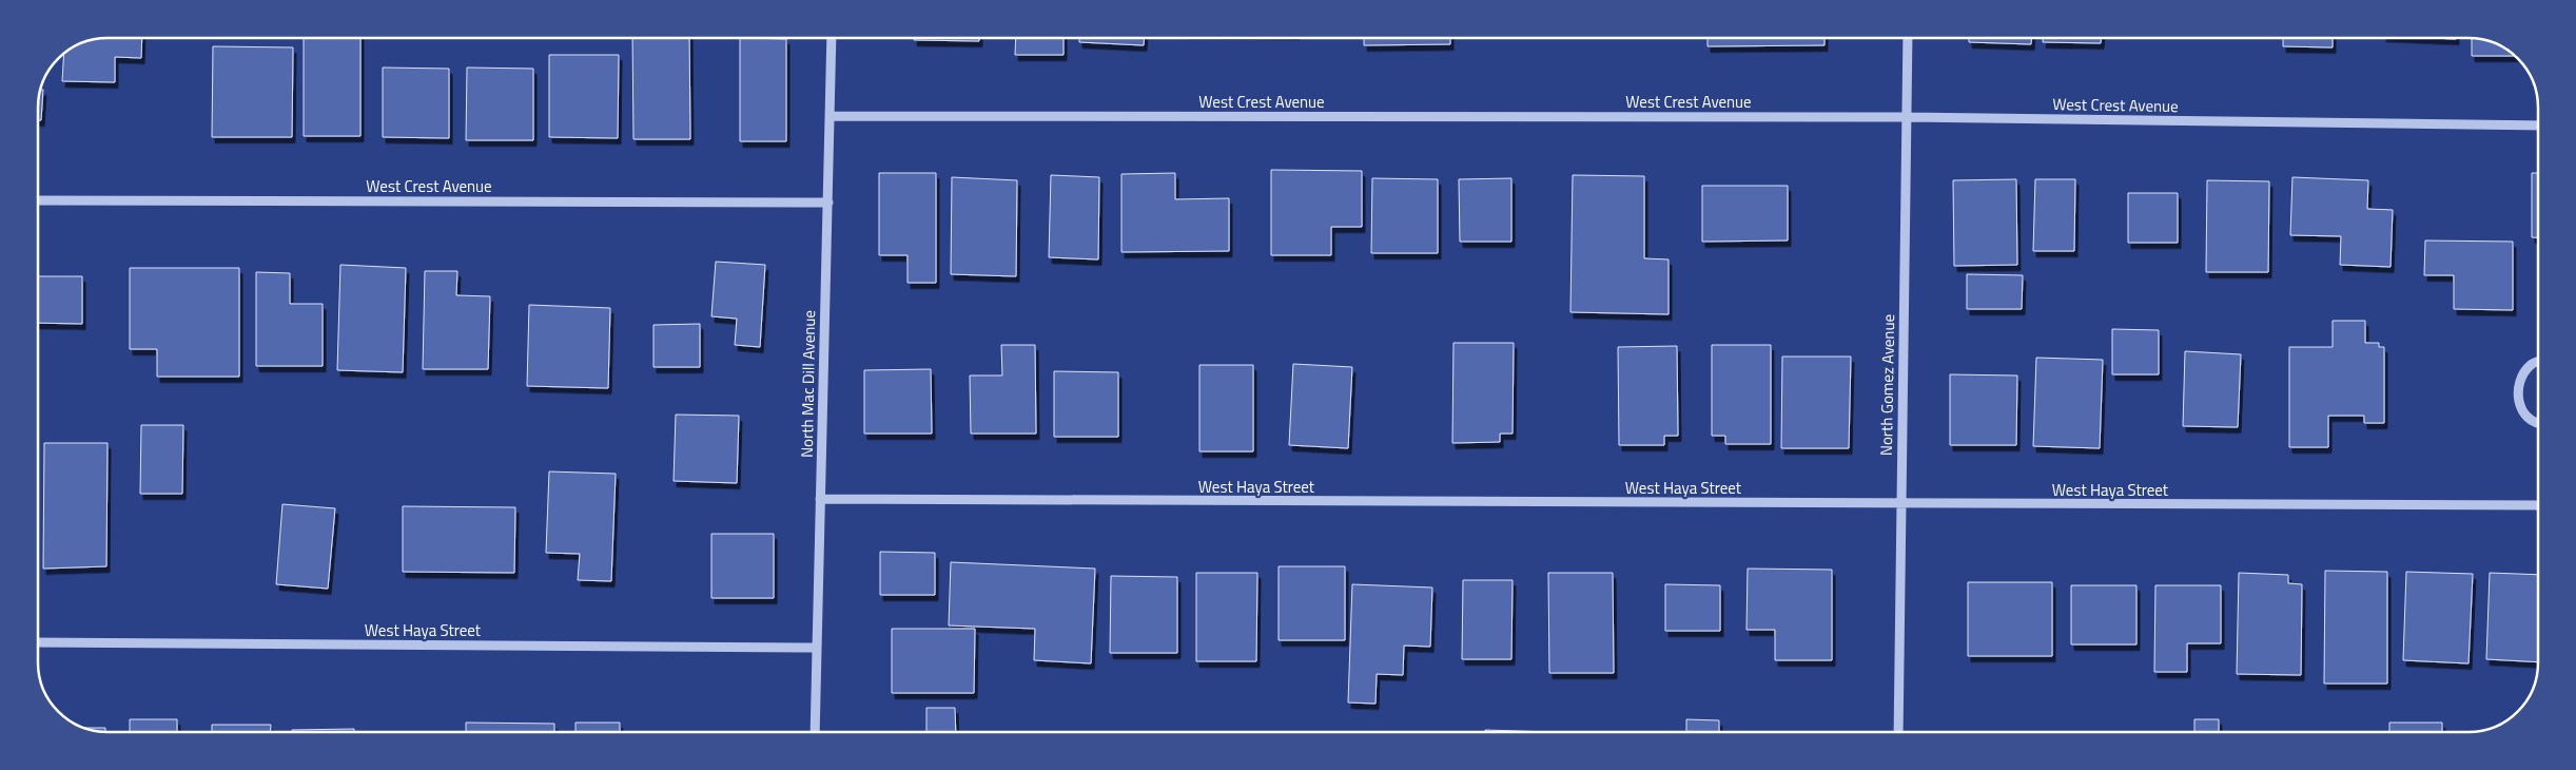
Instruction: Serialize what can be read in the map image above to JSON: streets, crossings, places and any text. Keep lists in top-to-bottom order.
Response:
{
  "streets": {
    "street": [
      "West Crest Avenue",
      "North Mac Dill Avenue",
      "North Gomez Avenue",
      "West Haya Street"
    ]
  },
  "crossings": [
    ["West Crest Avenue", "North Mac Dill Avenue"],
    ["West Crest Avenue", "North Gomez Avenue"],
    ["North Mac Dill Avenue", "West Haya Street"],
    ["North Gomez Avenue", "West Haya Street"]
  ]
}
